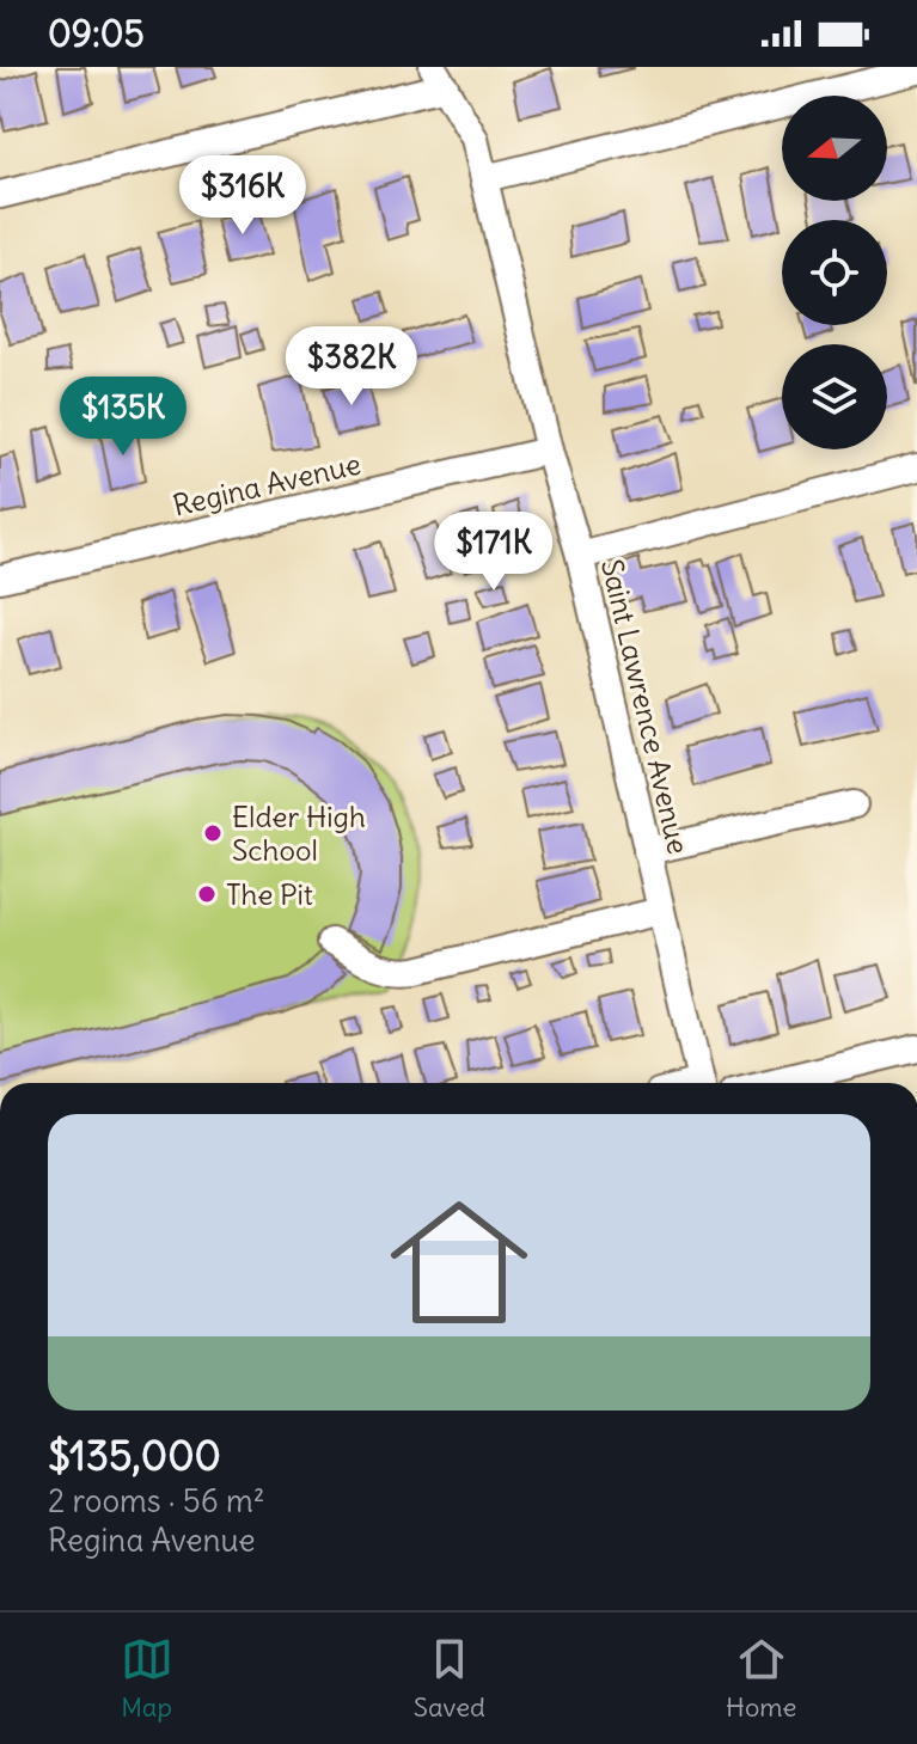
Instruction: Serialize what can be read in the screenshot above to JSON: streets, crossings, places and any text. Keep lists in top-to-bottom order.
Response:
{
  "streets": {
    "street": ["Regina Avenue", "Saint Lawrence Avenue"]
  },
  "crossings": [
    ["Regina Avenue", "Saint Lawrence Avenue"]
  ],
  "places": ["Elder High School", "The Pit"],
  "north": "left",
  "page": {
    "status": "09:05",
    "price": [
      "$316K",
      "$382K",
      "$135K",
      "$171K"
    ],
    "list": [
      {
        "name": "$135,000",
        "note": "2 rooms · 56 m² · Regina Avenue"
      }
    ],
    "tabs": ["Map", "Saved", "Home"]
  }
}
